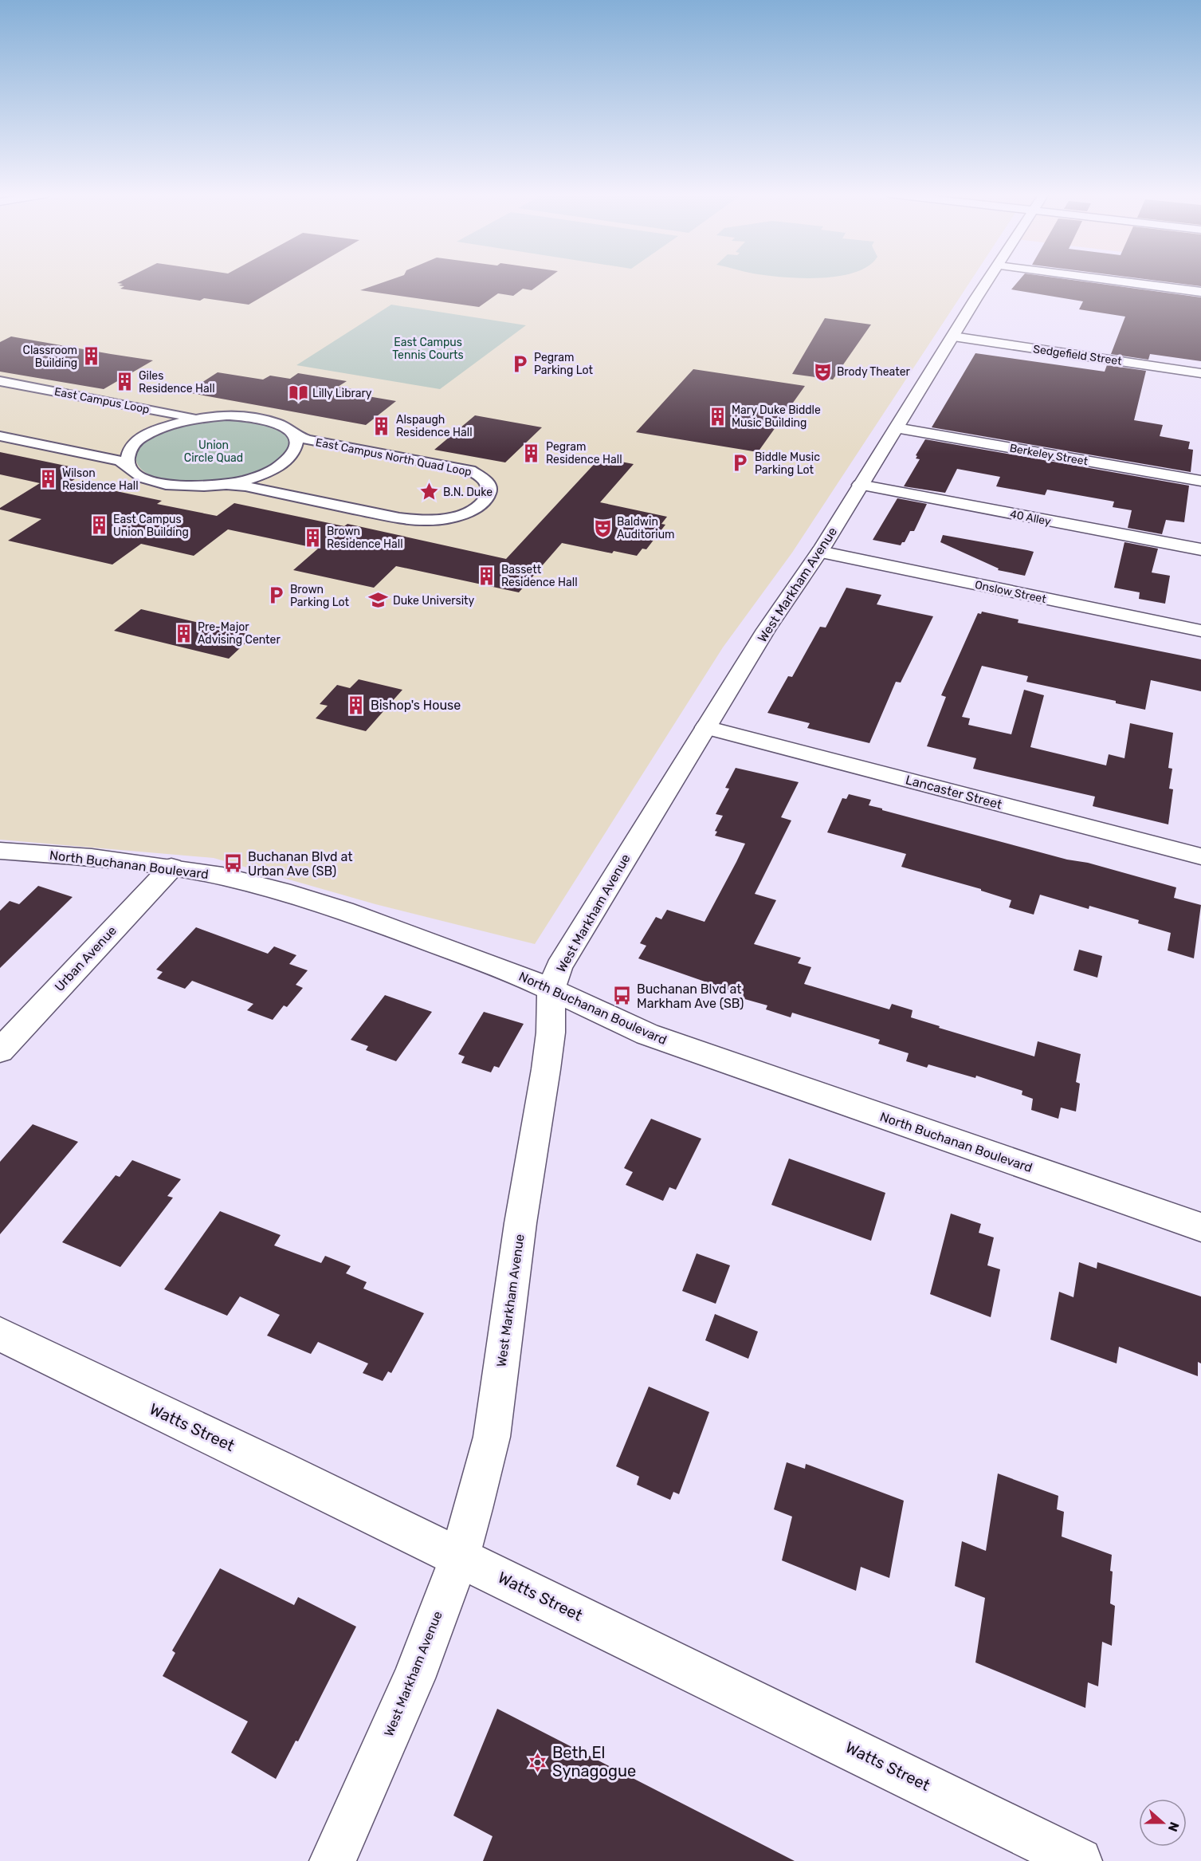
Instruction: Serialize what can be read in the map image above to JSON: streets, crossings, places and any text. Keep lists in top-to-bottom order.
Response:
{
  "streets": {
    "street": [
      "Sedgefield Street",
      "East Campus Loop",
      "Berkeley Street",
      "East Campus North Quad Loop",
      "40 Alley",
      "West Markham Avenue",
      "Onslow Street",
      "Lancaster Street",
      "North Buchanan Boulevard",
      "Urban Avenue",
      "Watts Street"
    ]
  },
  "crossings": [
    ["Sedgefield Street", "West Markham Avenue"],
    ["Berkeley Street", "West Markham Avenue"],
    ["40 Alley", "West Markham Avenue"],
    ["West Markham Avenue", "Onslow Street"],
    ["West Markham Avenue", "Lancaster Street"],
    ["West Markham Avenue", "North Buchanan Boulevard"],
    ["West Markham Avenue", "Watts Street"],
    ["North Buchanan Boulevard", "Urban Avenue"]
  ],
  "parks": ["East Campus Tennis Courts", "Union Circle Quad"],
  "places": {
    "building": [
      "Classroom Building",
      "Giles Residence Hall",
      "Mary Duke Biddle Music Building",
      "Alspaugh Residence Hall",
      "Pegram Residence Hall",
      "Wilson Residence Hall",
      "East Campus Union Building",
      "Brown Residence Hall",
      "Bassett Residence Hall",
      "Pre-Major Advising Center",
      "Bishop's House"
    ],
    "parking": ["Pegram Parking Lot", "Biddle Music Parking Lot", "Brown Parking Lot"],
    "theatre": ["Brody Theater", "Baldwin Auditorium"],
    "library": ["Lilly Library"],
    "place": ["B.N. Duke"],
    "school or university": ["Duke University"],
    "bus stop": ["Buchanan Blvd at Urban Ave (SB)", "Buchanan Blvd at Markham Ave (SB)"],
    "synagogue": ["Beth El Synagogue"]
  },
  "north": "right"
}
